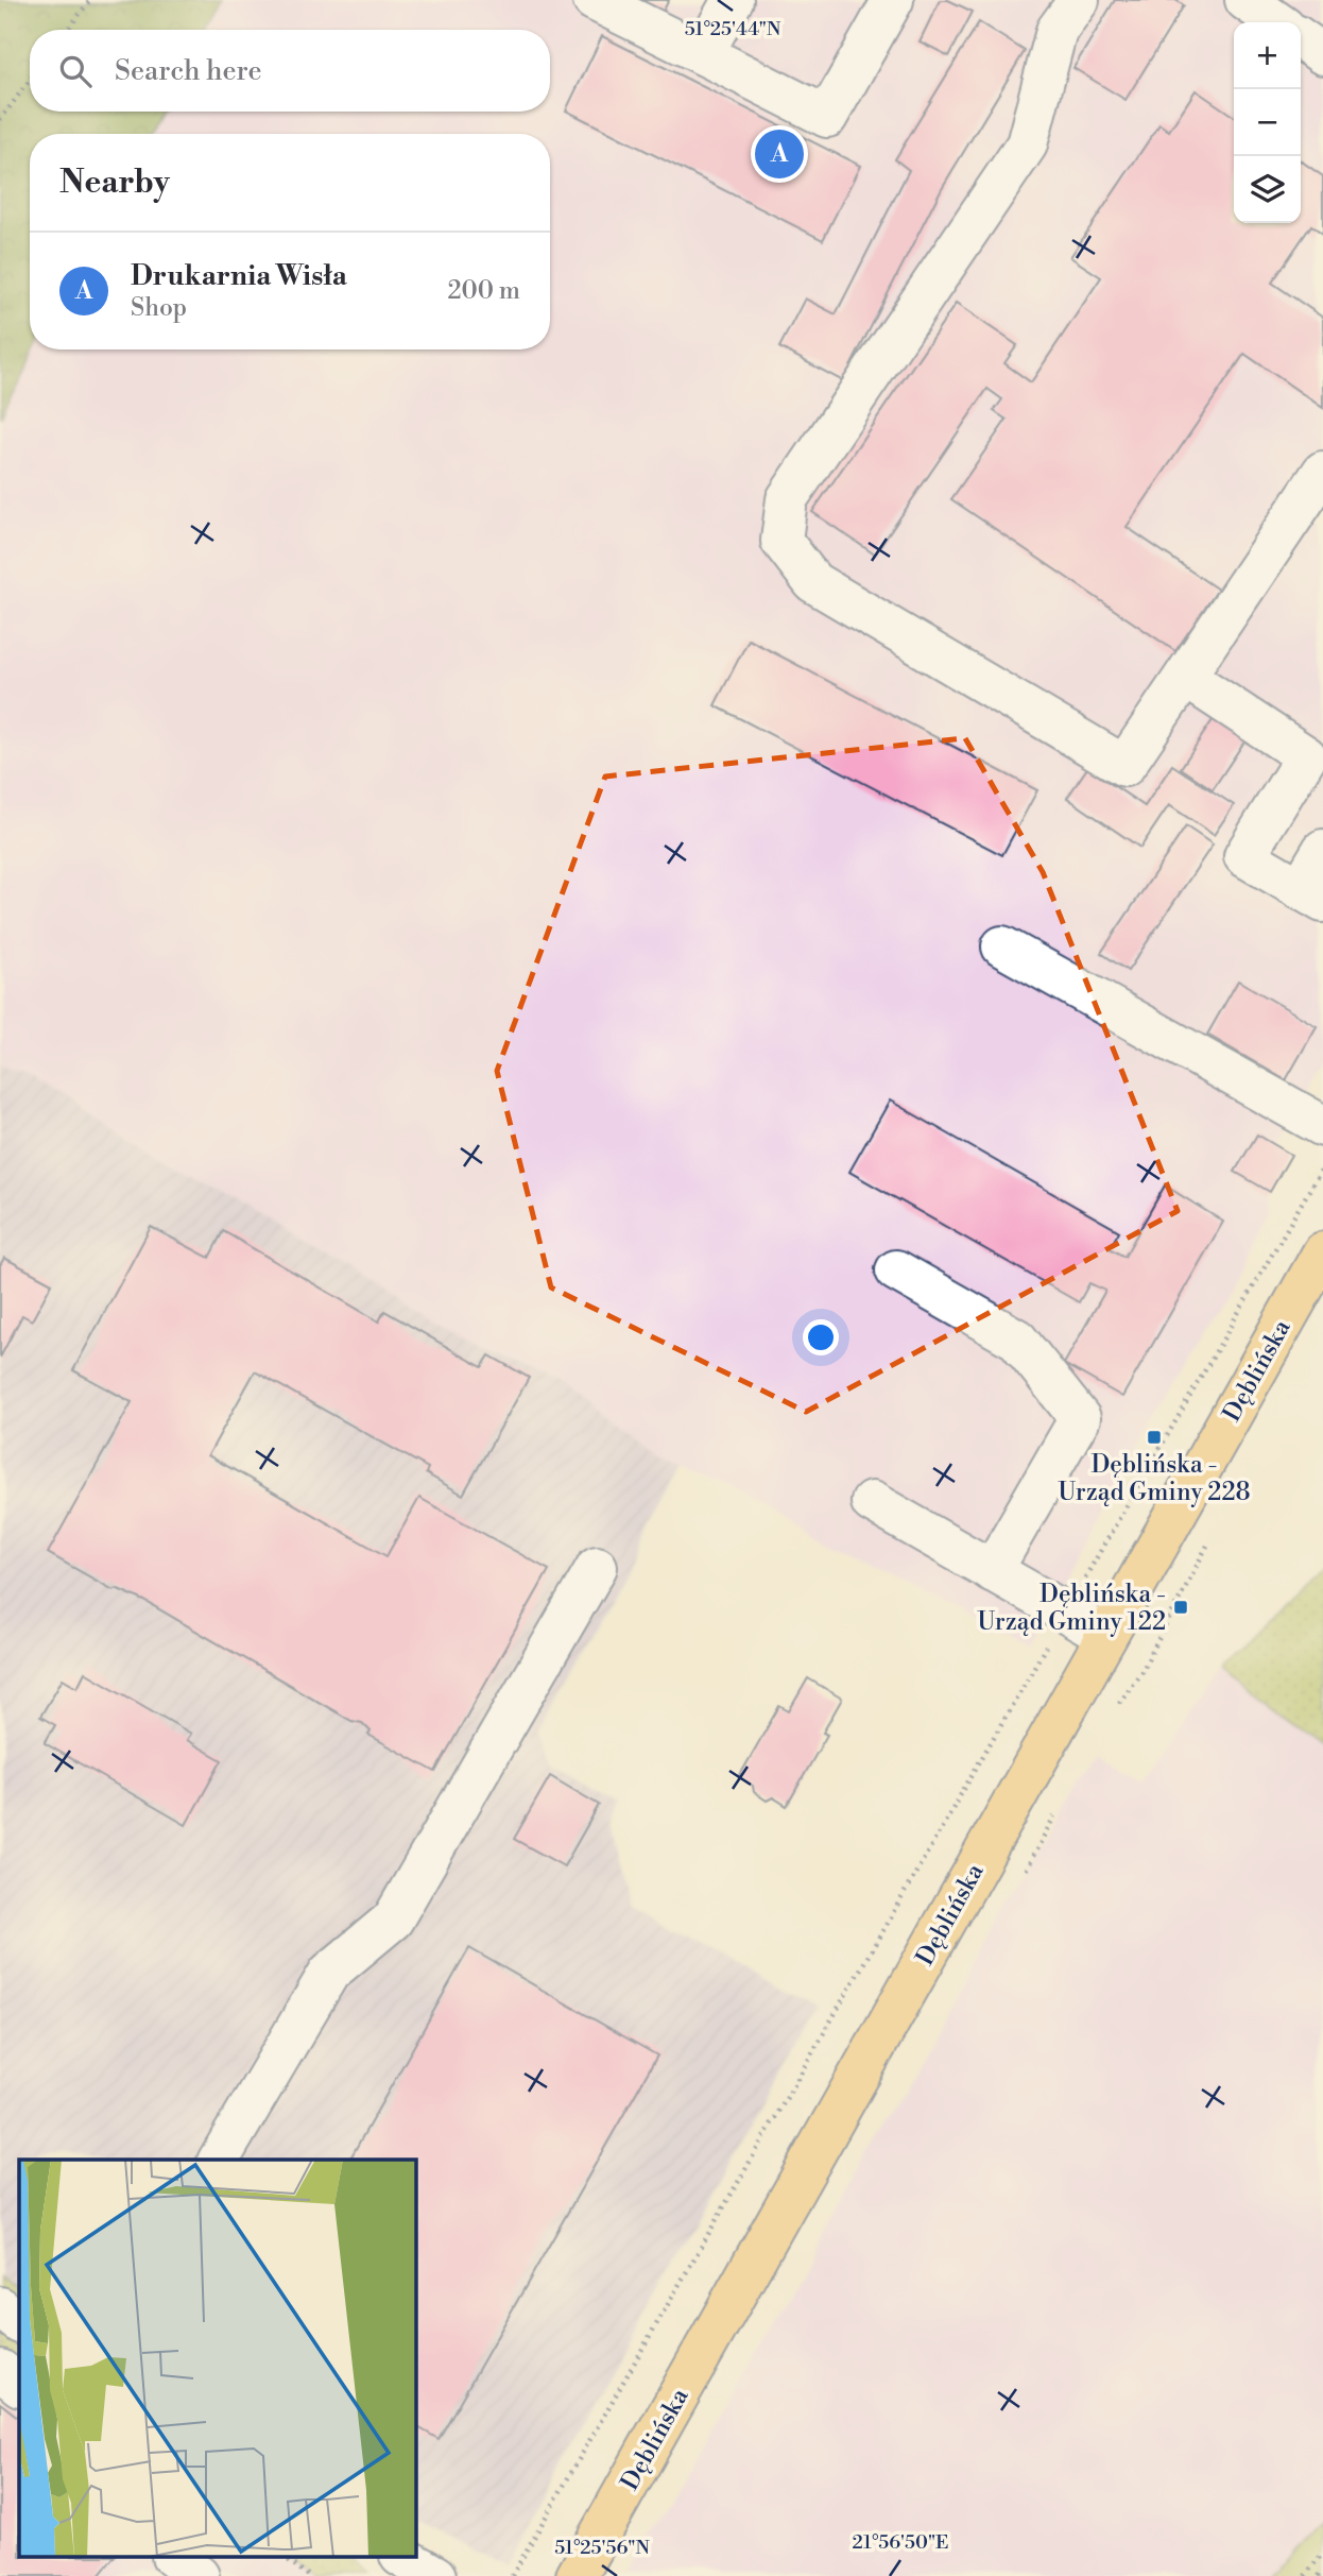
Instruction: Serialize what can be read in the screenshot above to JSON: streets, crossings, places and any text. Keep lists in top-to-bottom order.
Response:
{
  "streets": {
    "main road": ["Dęblińska"]
  },
  "places": {
    "transit": ["Dęblińska - Urząd Gminy 228", "Dęblińska - Urząd Gminy 122"]
  },
  "page": {
    "map_buttons": ["+", "−"],
    "search": "Search here",
    "pins": "A",
    "heading": "Nearby",
    "list": [
      {
        "mark": "A",
        "name": "Drukarnia Wisła",
        "note": "Shop",
        "value": "200 m"
      }
    ]
  },
  "coordinates": ["51°25'44\"N", "21°56'50\"E", "51°25'56\"N"]
}
